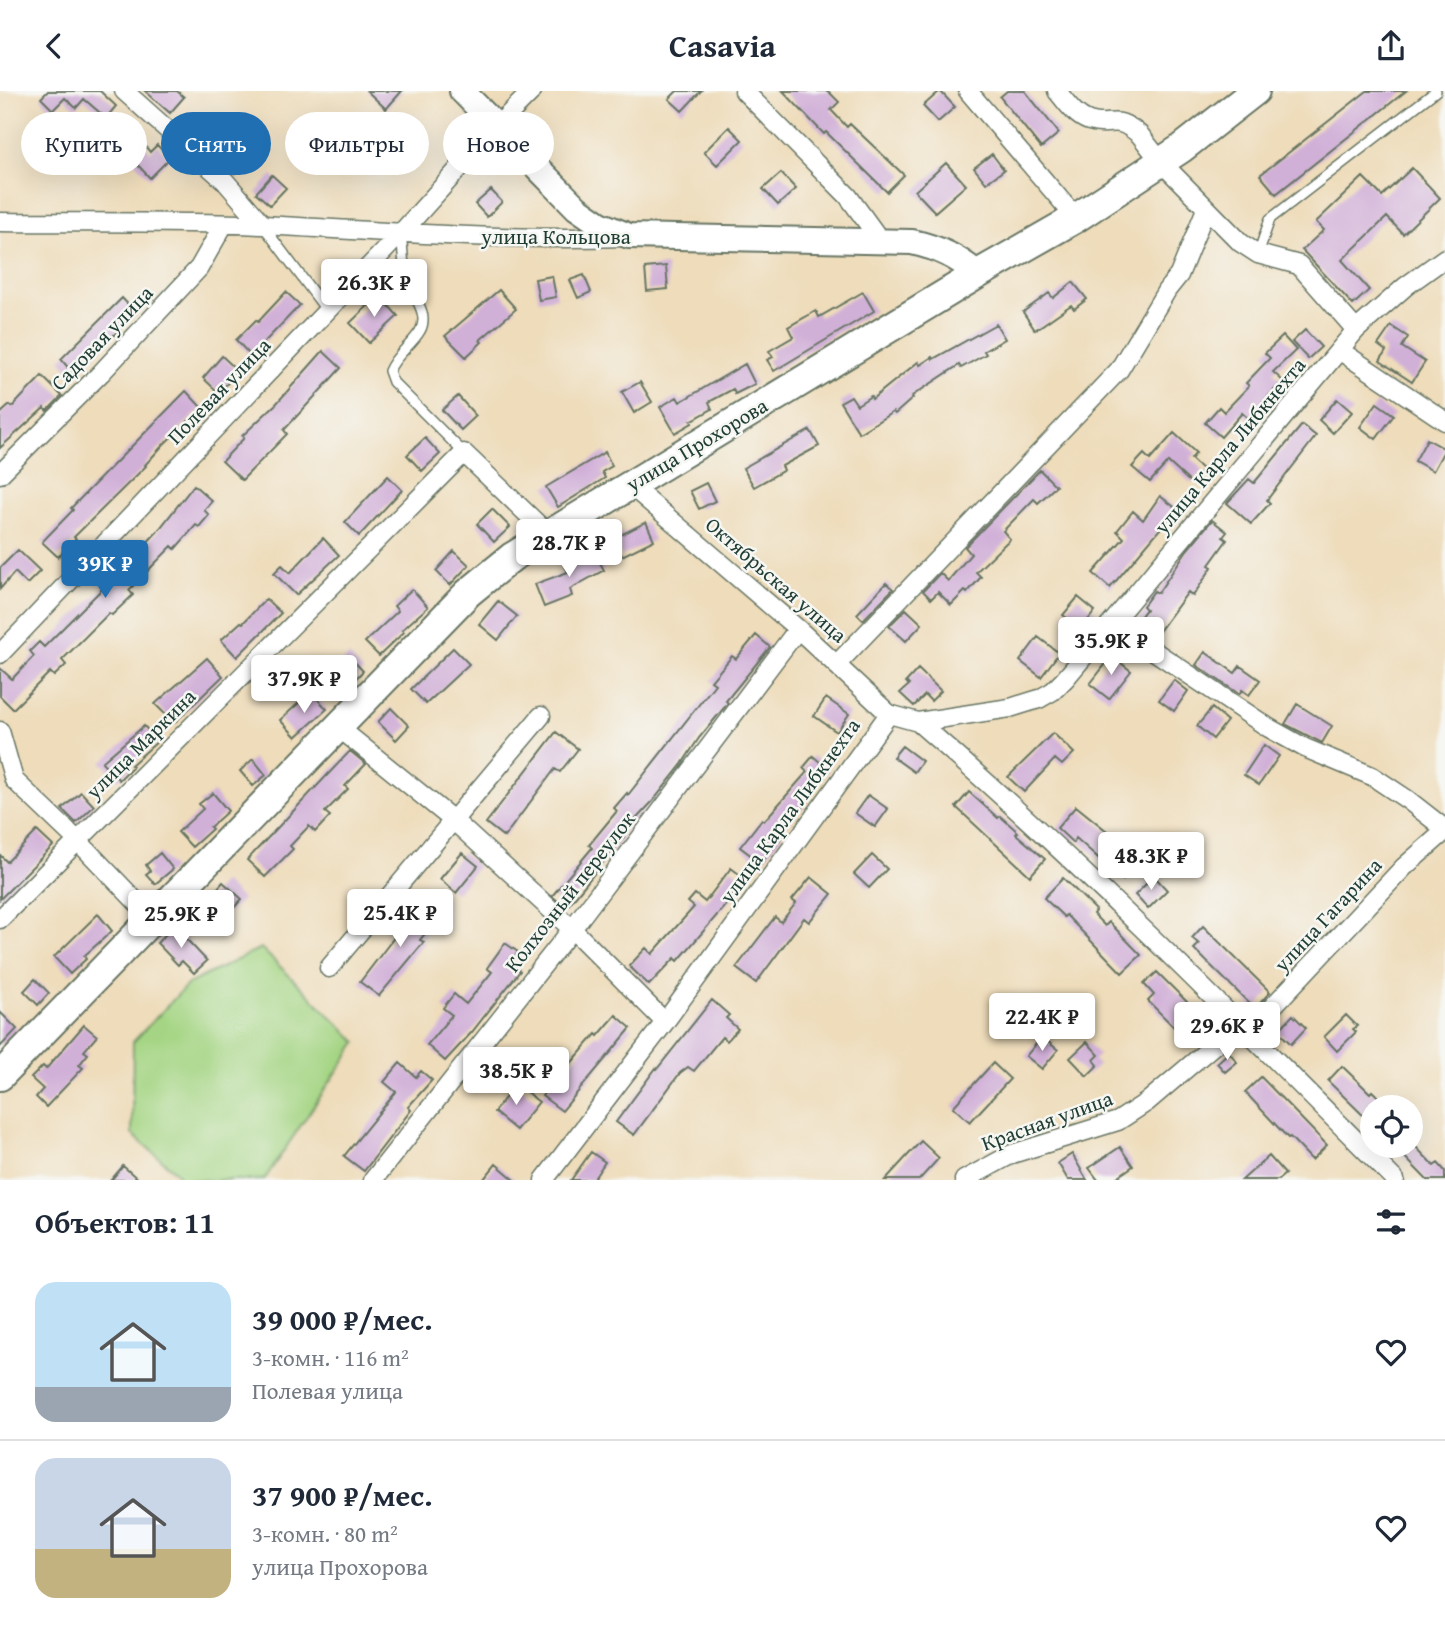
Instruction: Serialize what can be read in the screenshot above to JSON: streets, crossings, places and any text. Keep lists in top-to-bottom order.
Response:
{
  "streets": {
    "main road": ["улица Кольцова", "улица Прохорова"],
    "street": [
      "Садовая улица",
      "Полевая улица",
      "улица Карла Либкнехта",
      "Октябрьская улица",
      "улица Маркина",
      "Колхозный переулок",
      "улица Гагарина",
      "Красная улица"
    ]
  },
  "crossings": [
    ["улица Кольцова", "Садовая улица"],
    ["улица Кольцова", "Полевая улица"],
    ["улица Кольцова", "улица Прохорова"],
    ["улица Прохорова", "Октябрьская улица"],
    ["улица Карла Либкнехта", "Октябрьская улица"],
    ["Октябрьская улица", "Колхозный переулок"],
    ["улица Гагарина", "Красная улица"]
  ],
  "page": {
    "header": "Casavia",
    "chip": [
      "Купить",
      "Снять",
      "Фильтры",
      "Новое"
    ],
    "price": [
      "26.3K ₽",
      "28.7K ₽",
      "39K ₽",
      "35.9K ₽",
      "37.9K ₽",
      "48.3K ₽",
      "25.4K ₽",
      "25.9K ₽",
      "22.4K ₽",
      "29.6K ₽",
      "38.5K ₽"
    ],
    "heading": "Объектов: 11",
    "list": [
      {
        "name": "39 000 ₽/мес.",
        "note": "3-комн. · 116 m² · Полевая улица"
      },
      {
        "name": "37 900 ₽/мес.",
        "note": "3-комн. · 80 m² · улица Прохорова"
      }
    ]
  }
}
